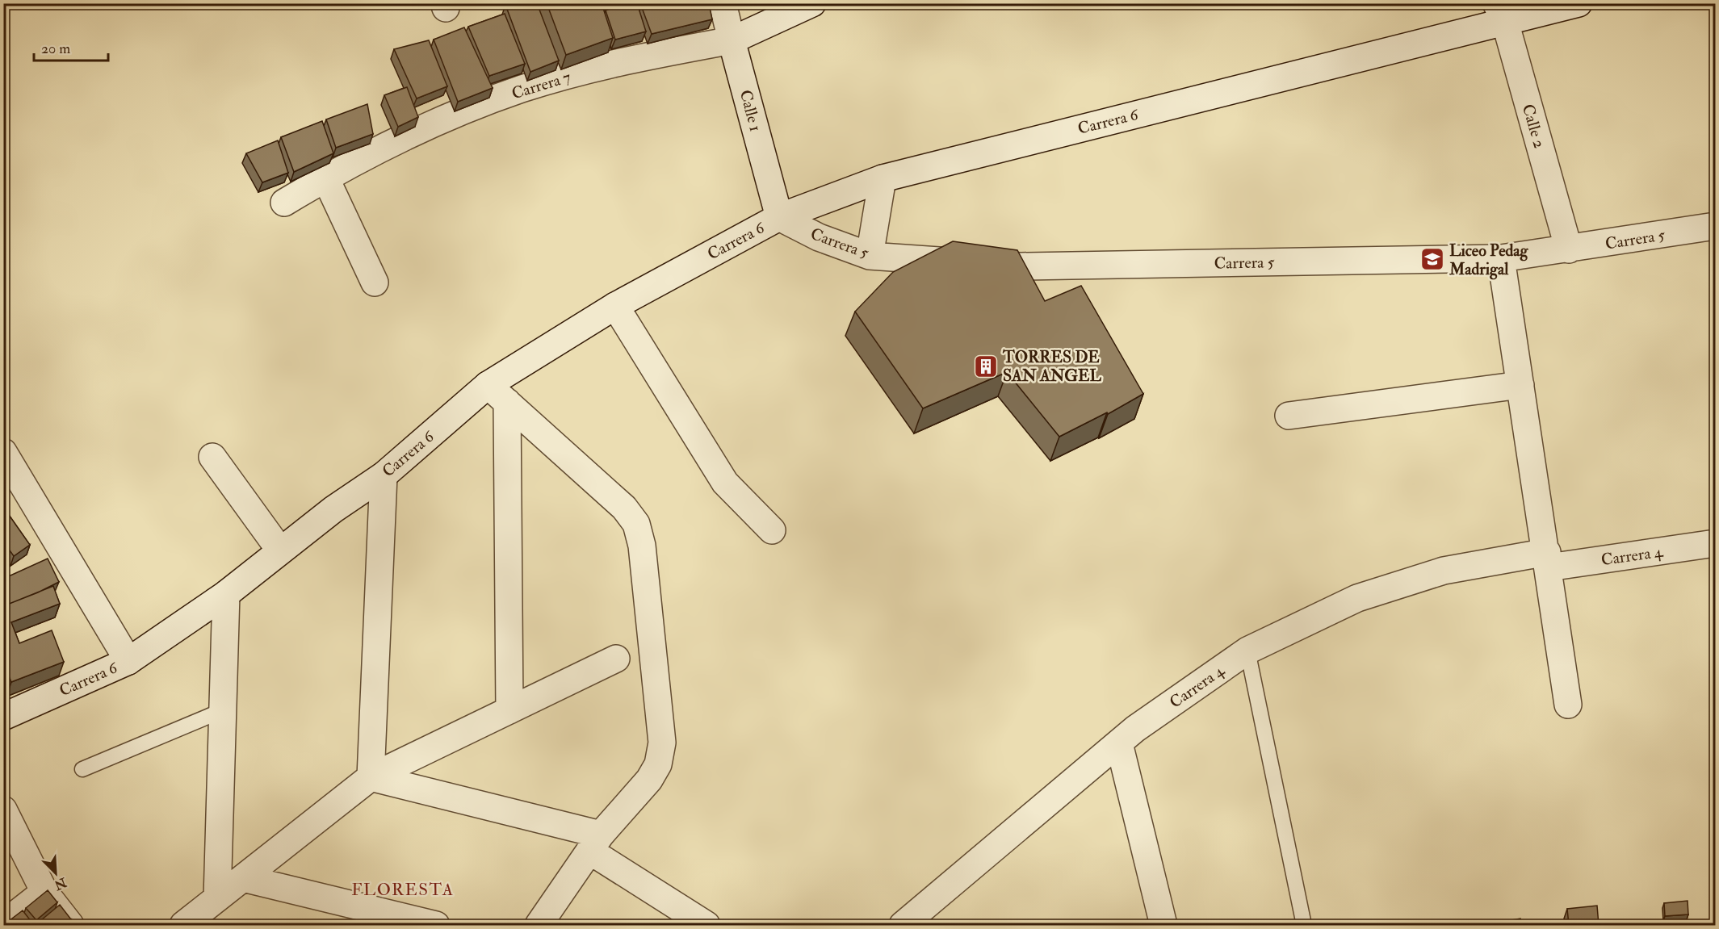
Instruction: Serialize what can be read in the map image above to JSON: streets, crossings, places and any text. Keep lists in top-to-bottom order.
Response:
{
  "streets": {
    "street": [
      "Carrera 7",
      "Calle 1",
      "Carrera 6",
      "Calle 2",
      "Carrera 5",
      "Carrera 4"
    ]
  },
  "crossings": [
    ["Carrera 7", "Calle 1"],
    ["Calle 1", "Carrera 6"],
    ["Calle 1", "Carrera 5"],
    ["Carrera 6", "Calle 2"],
    ["Carrera 6", "Carrera 5"],
    ["Calle 2", "Carrera 5"]
  ],
  "districts": ["FLORESTA"],
  "places": {
    "school or university": ["Liceo Pedag Madrigal"],
    "building": ["TORRES DE SAN ANGEL"]
  },
  "scale_bar": "20 m",
  "north": "bottom right"
}
